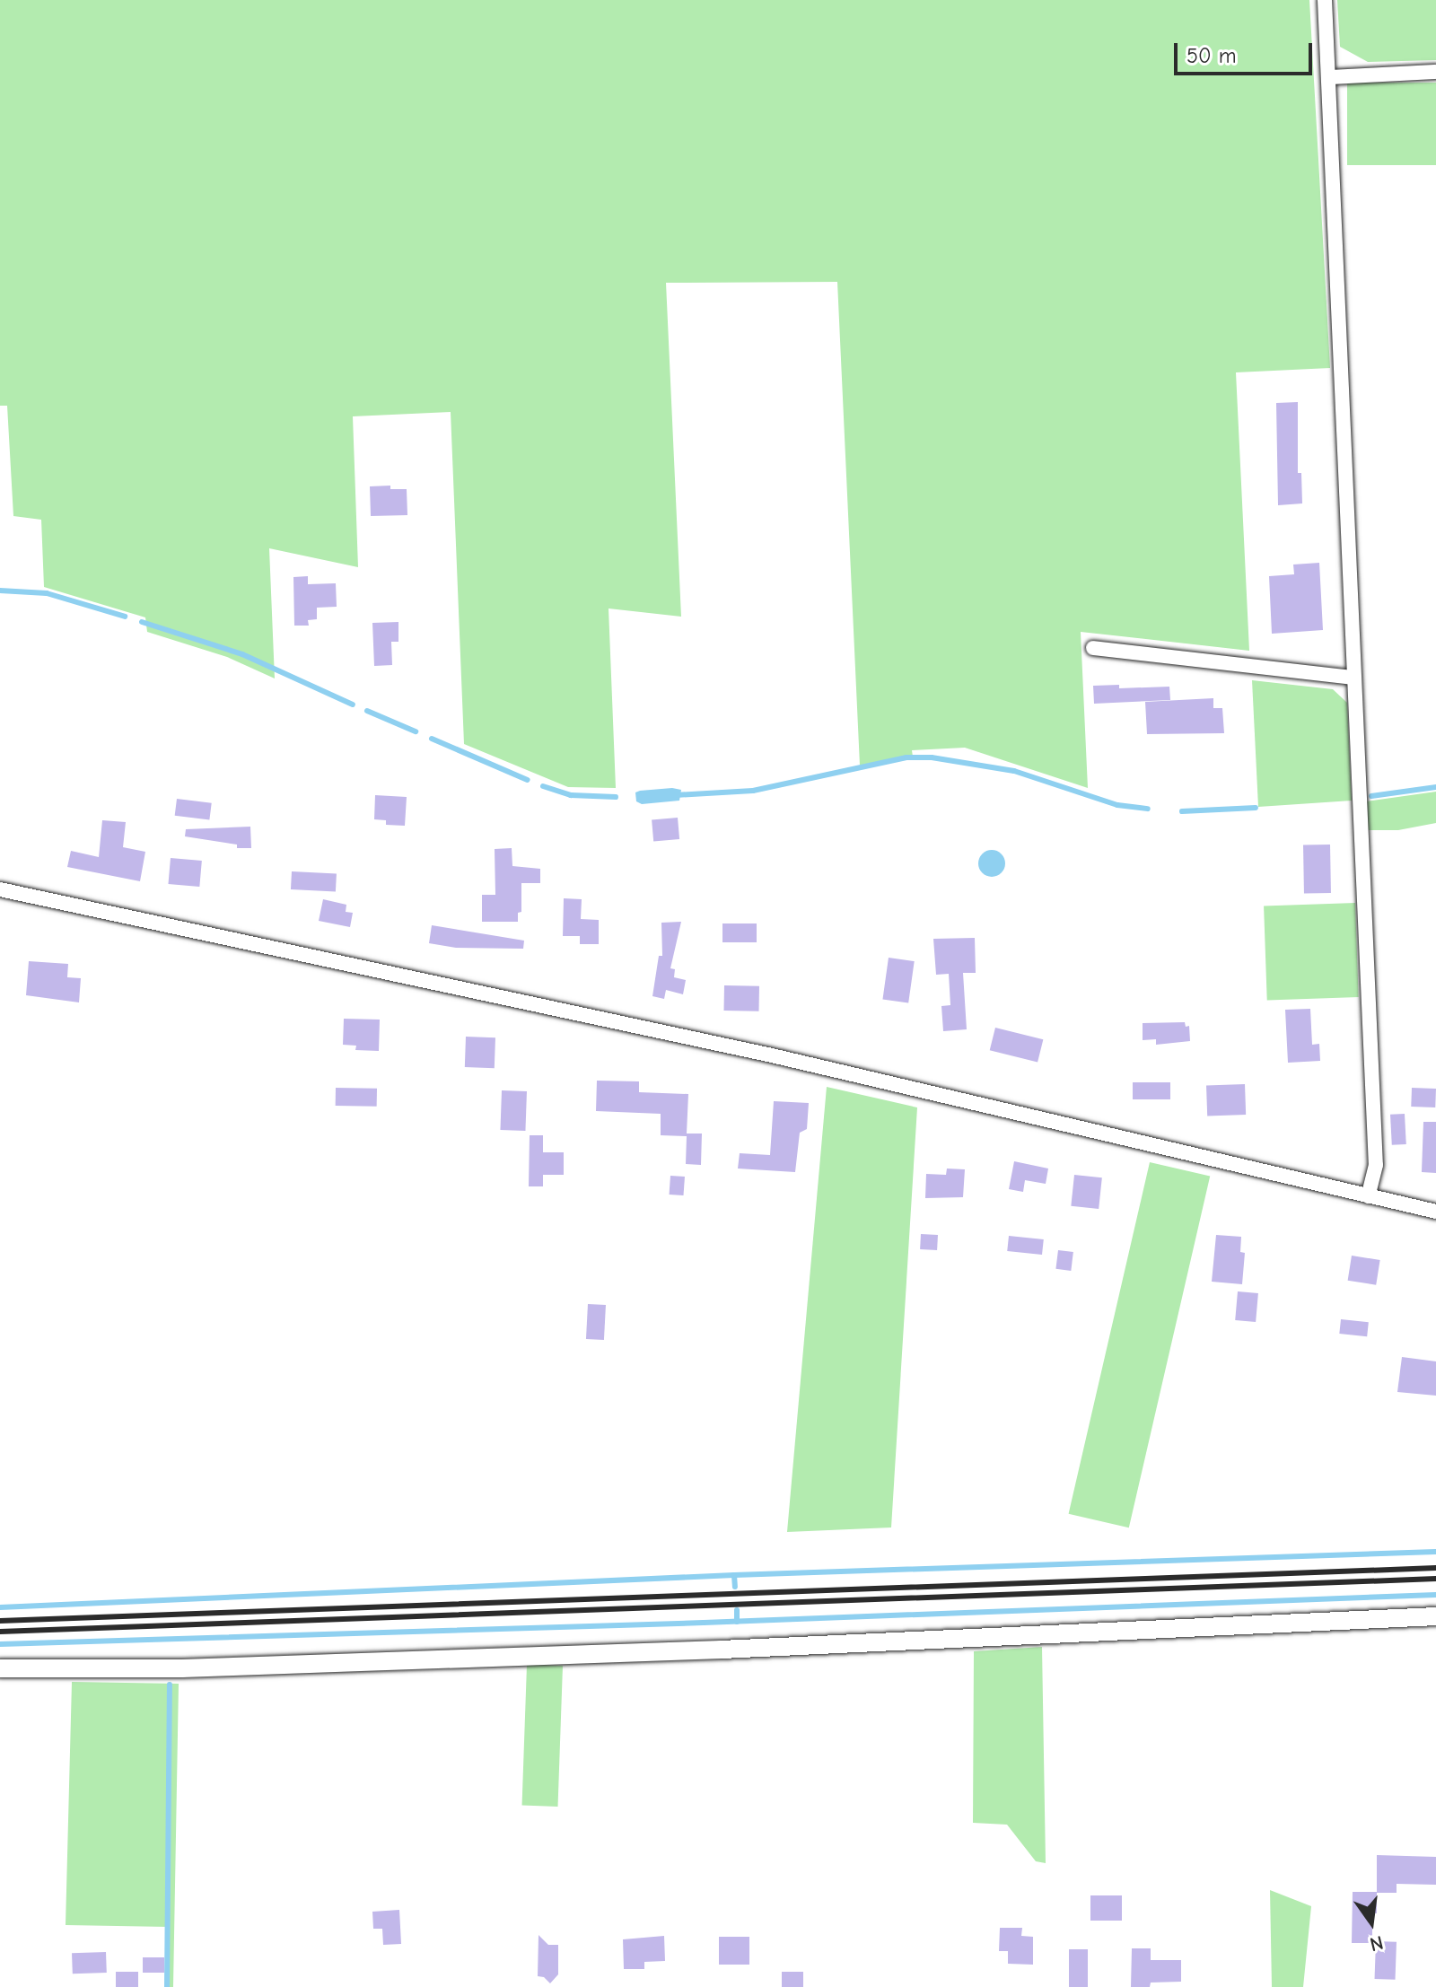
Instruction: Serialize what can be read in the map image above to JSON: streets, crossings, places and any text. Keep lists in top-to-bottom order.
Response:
{
  "scale_bar": "50 m",
  "north": "bottom"
}
